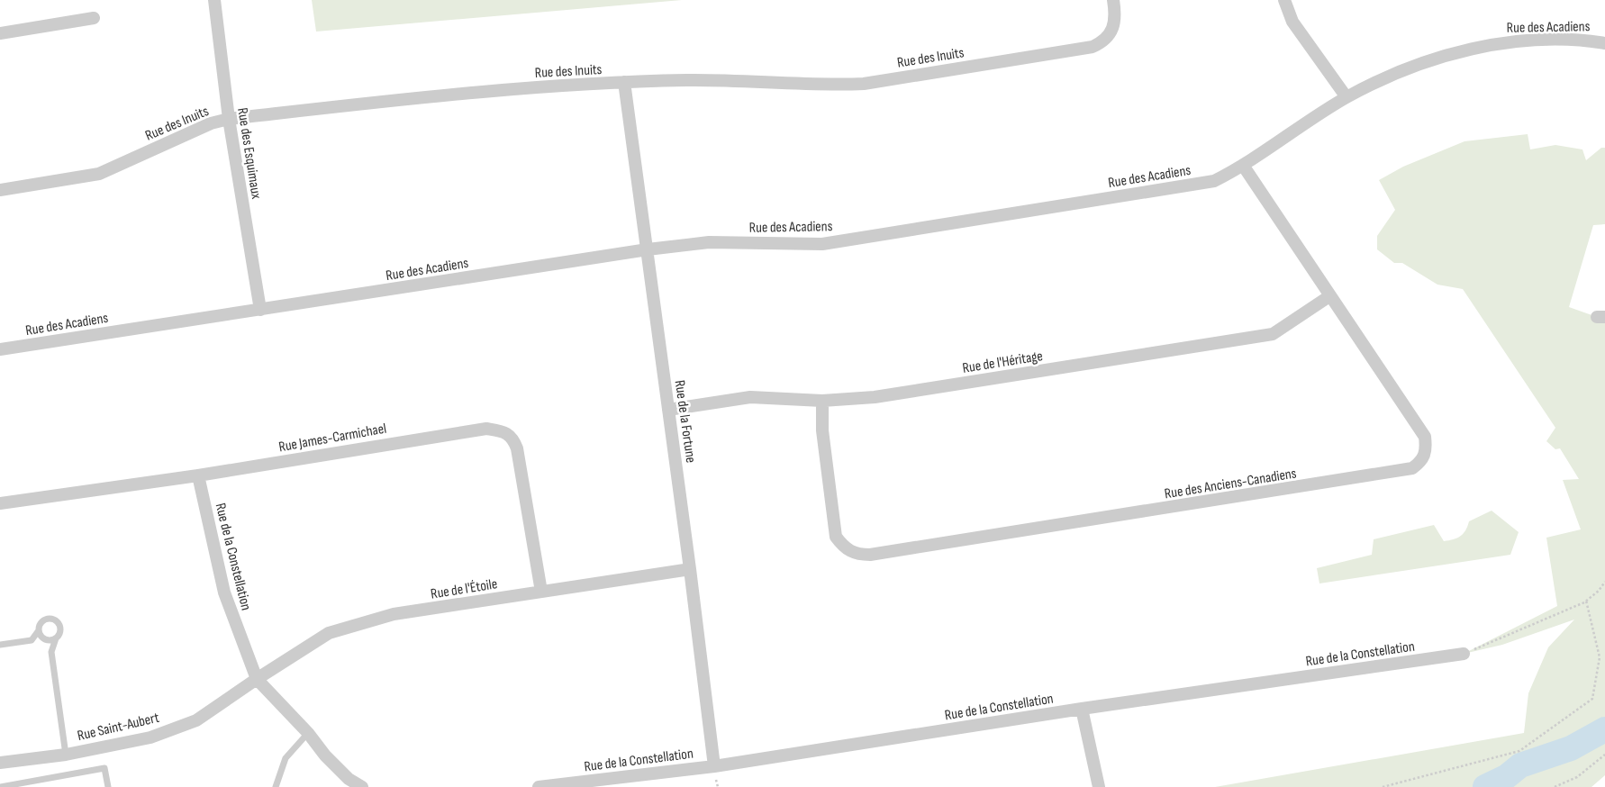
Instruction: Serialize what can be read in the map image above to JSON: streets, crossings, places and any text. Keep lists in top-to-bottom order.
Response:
{
  "streets": {
    "street": [
      "Rue des Acadiens",
      "Rue des Inuits",
      "Rue des Esquimaux",
      "Rue de l'Héritage",
      "Rue de la Fortune",
      "Rue James-Carmichael",
      "Rue des Anciens-Canadiens",
      "Rue de la Constellation",
      "Rue de l'Étoile",
      "Rue Saint-Aubert"
    ]
  },
  "crossings": [
    ["Rue des Acadiens", "Rue des Esquimaux"],
    ["Rue des Acadiens", "Rue de la Fortune"],
    ["Rue des Acadiens", "Rue des Anciens-Canadiens"],
    ["Rue des Inuits", "Rue des Esquimaux"],
    ["Rue des Inuits", "Rue de la Fortune"],
    ["Rue de l'Héritage", "Rue de la Fortune"],
    ["Rue de l'Héritage", "Rue des Anciens-Canadiens"],
    ["Rue de la Fortune", "Rue de la Constellation"],
    ["Rue de la Fortune", "Rue de l'Étoile"],
    ["Rue James-Carmichael", "Rue de la Constellation"],
    ["Rue James-Carmichael", "Rue de l'Étoile"],
    ["Rue de la Constellation", "Rue de l'Étoile"],
    ["Rue de la Constellation", "Rue Saint-Aubert"],
    ["Rue de l'Étoile", "Rue Saint-Aubert"]
  ]
}
